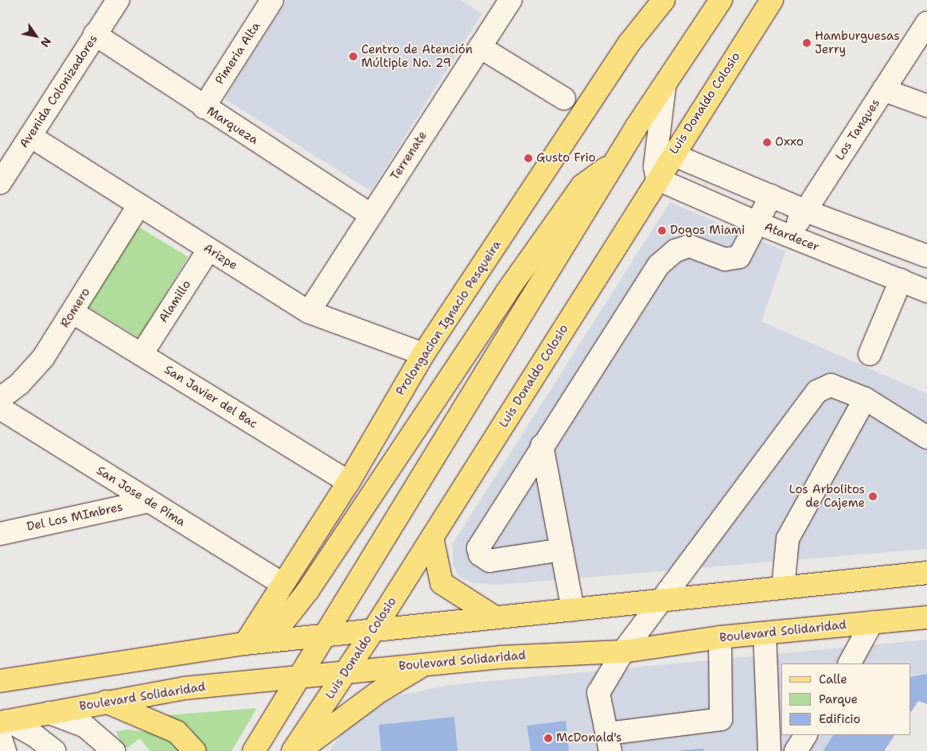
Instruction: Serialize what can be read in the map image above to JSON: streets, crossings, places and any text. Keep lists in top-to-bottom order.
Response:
{
  "streets": {
    "main road": ["Luis Donaldo Colosio", "Prolongacion Ignacio Pesqueira", "Boulevard Solidaridad"],
    "street": [
      "Pimeria Alta",
      "Avenida Colonizadores",
      "Marqueza",
      "Los Tanques",
      "Terrenate",
      "Atardecer",
      "Arizpe",
      "Alamillo",
      "Romero",
      "San Javier del Bac",
      "San Jose de Pima",
      "Del Los MImbres"
    ]
  },
  "crossings": [
    ["Pimeria Alta", "Marqueza"],
    ["Avenida Colonizadores", "Marqueza"],
    ["Avenida Colonizadores", "Arizpe"],
    ["Luis Donaldo Colosio", "Atardecer"],
    ["Luis Donaldo Colosio", "Boulevard Solidaridad"],
    ["Marqueza", "Terrenate"],
    ["Los Tanques", "Atardecer"],
    ["Terrenate", "Arizpe"],
    ["Arizpe", "Alamillo"],
    ["Arizpe", "Romero"],
    ["Arizpe", "Prolongacion Ignacio Pesqueira"],
    ["Alamillo", "San Javier del Bac"],
    ["Romero", "San Javier del Bac"],
    ["Prolongacion Ignacio Pesqueira", "San Javier del Bac"],
    ["Prolongacion Ignacio Pesqueira", "San Jose de Pima"],
    ["San Jose de Pima", "Del Los MImbres"]
  ],
  "places": [
    "Hamburguesas Jerry",
    "Centro de Atención Múltiple No. 29",
    "Oxxo",
    "Gusto Frio",
    "Dogos Miami",
    "Los Arbolitos de Cajeme",
    "McDonald's"
  ],
  "legend": ["Calle", "Parque", "Edificio"],
  "north": "bottom right"
}
